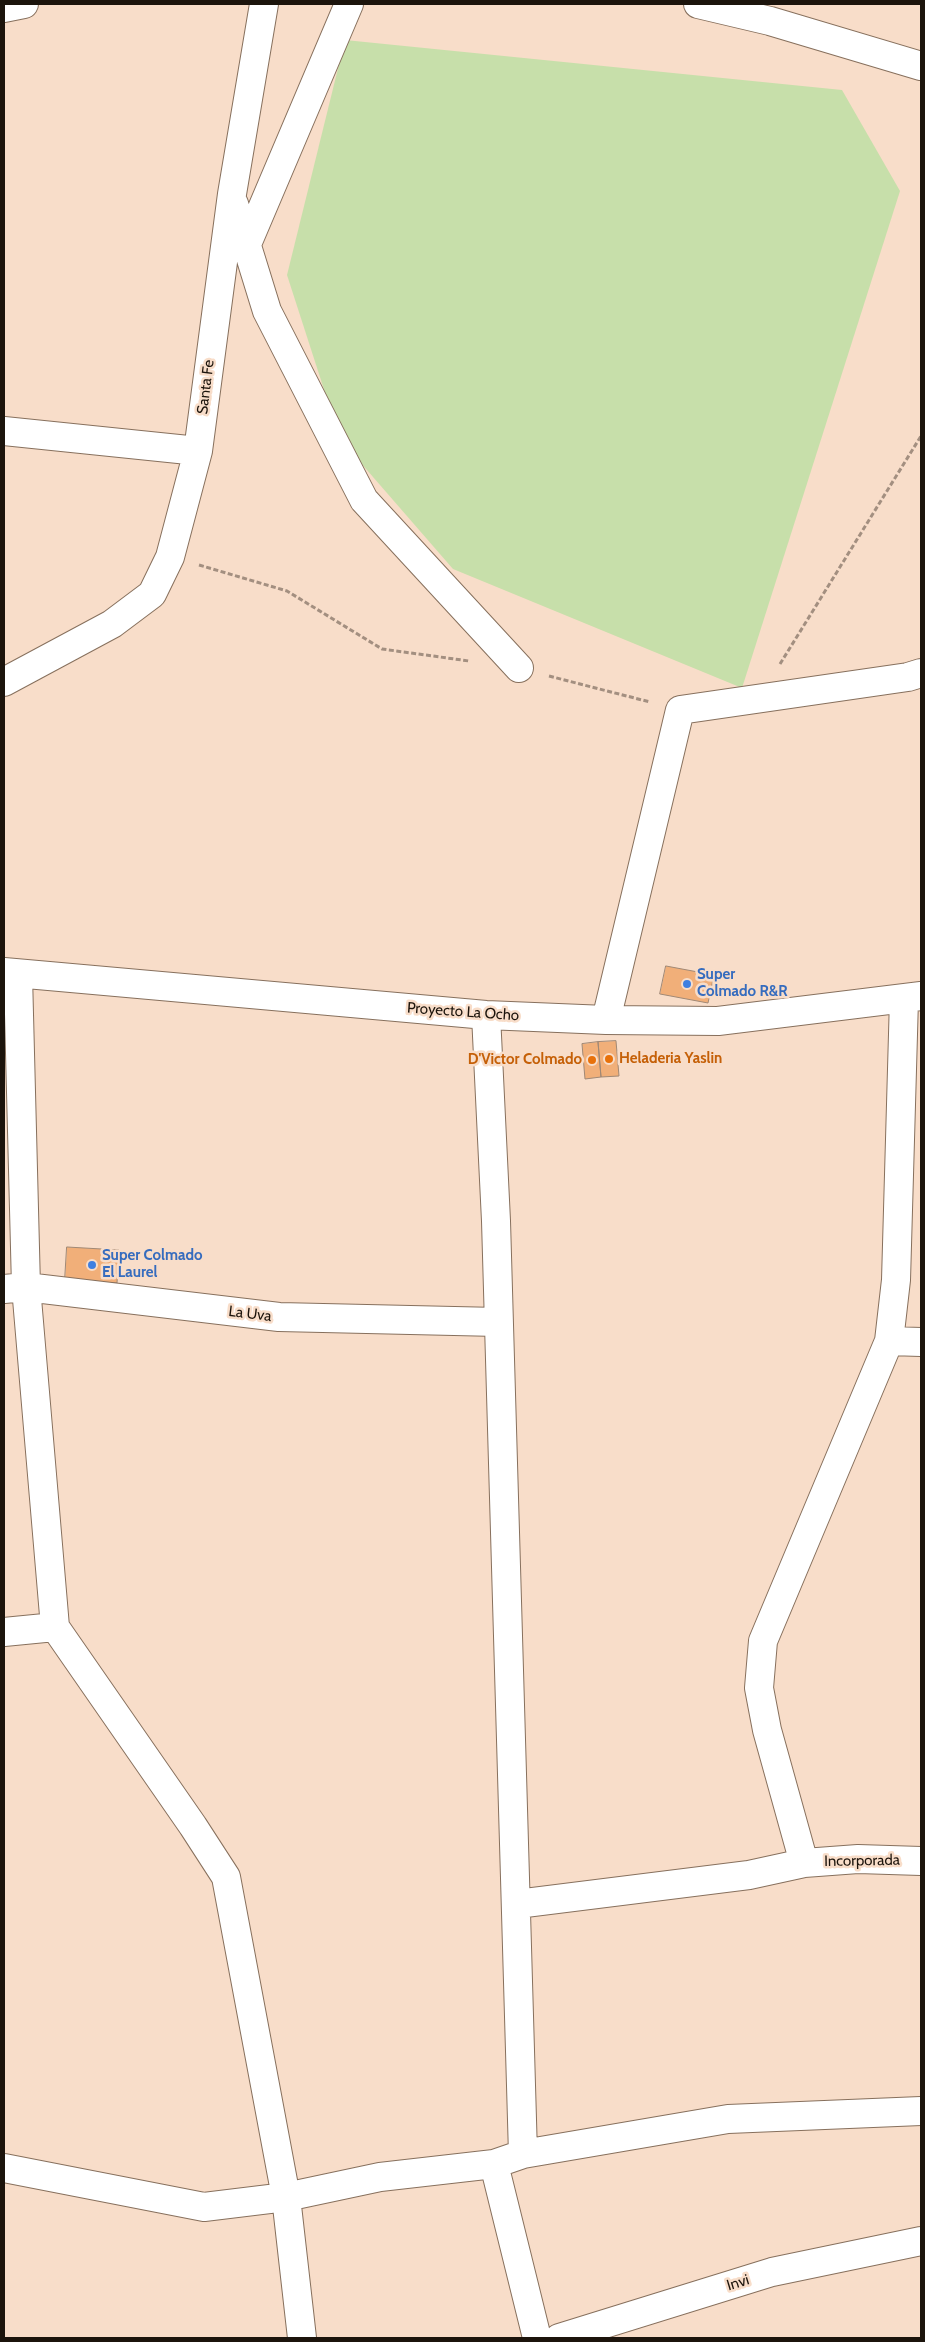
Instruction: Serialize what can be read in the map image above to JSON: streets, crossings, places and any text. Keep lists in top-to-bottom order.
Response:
{
  "streets": {
    "street": [
      "Santa Fe",
      "Proyecto La Ocho",
      "La Uva",
      "Incorporada",
      "Invi"
    ]
  },
  "places": [
    "Super Colmado R&R",
    "Heladeria Yaslin",
    "D'Victor Colmado",
    "Super Colmado El Laurel"
  ]
}
